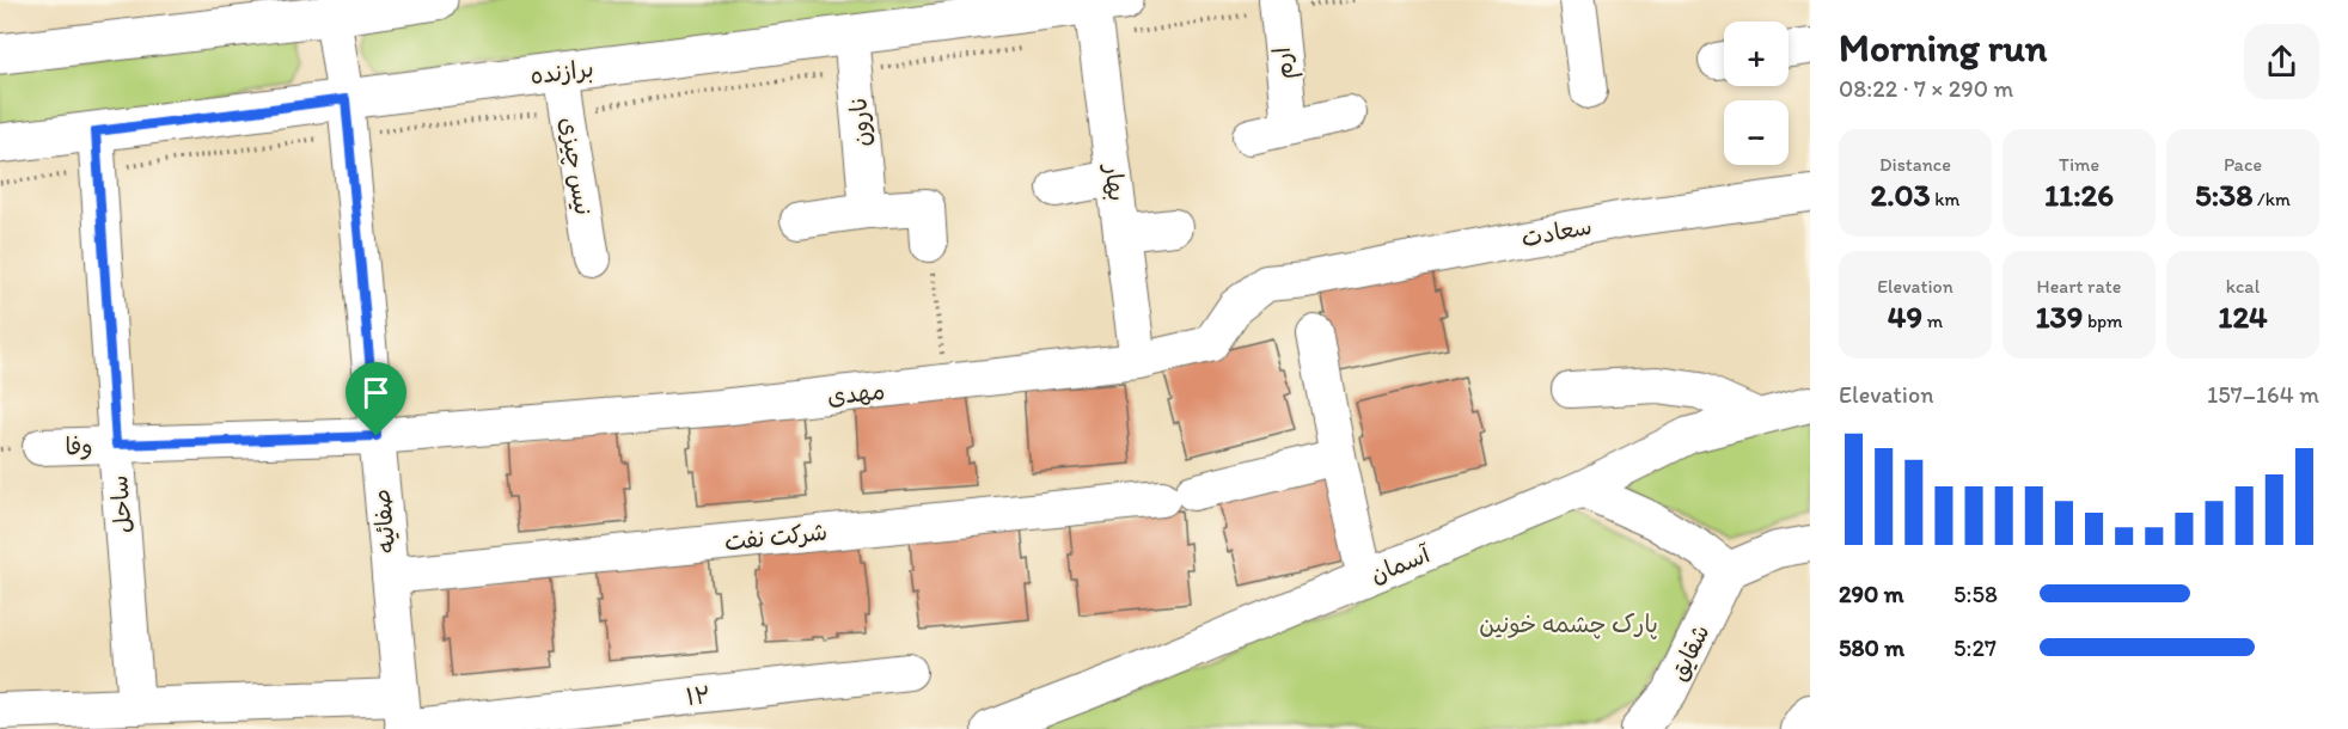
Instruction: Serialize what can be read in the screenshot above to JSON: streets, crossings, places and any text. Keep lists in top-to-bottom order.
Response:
{
  "streets": {
    "main road": ["برازنده"],
    "street": [
      "ارم",
      "نارون",
      "نیس چیزی",
      "بهار",
      "سعادت",
      "مهدی",
      "وفا",
      "ساحل",
      "صفائیه",
      "شرکت نفت",
      "آسمان",
      "شقایق",
      "۱۲"
    ]
  },
  "crossings": [
    ["برازنده", "نارون"],
    ["برازنده", "نیس چیزی"],
    ["برازنده", "بهار"],
    ["برازنده", "ساحل"],
    ["برازنده", "صفائیه"],
    ["بهار", "مهدی"],
    ["سعادت", "مهدی"],
    ["مهدی", "وفا"],
    ["مهدی", "صفائیه"],
    ["وفا", "ساحل"],
    ["وفا", "صفائیه"],
    ["ساحل", "۱۲"],
    ["صفائیه", "شرکت نفت"],
    ["صفائیه", "۱۲"]
  ],
  "parks": ["پارک چشمه خونین"],
  "page": {
    "heading": ["Morning run", "08:22 · 7 × 290 m"],
    "map_buttons": ["+", "−"],
    "stats": [
      ["Distance", "2.03 km"],
      ["Time", "11:26"],
      ["Pace", "5:38 /km"],
      ["Elevation", "49 m"],
      ["Heart rate", "139 bpm"],
      ["kcal", "124"]
    ],
    "chart": ["Elevation", "157–164 m"],
    "list": [
      {
        "name": "290 m",
        "note": "5:58"
      },
      {
        "name": "580 m",
        "note": "5:27"
      }
    ]
  }
}
